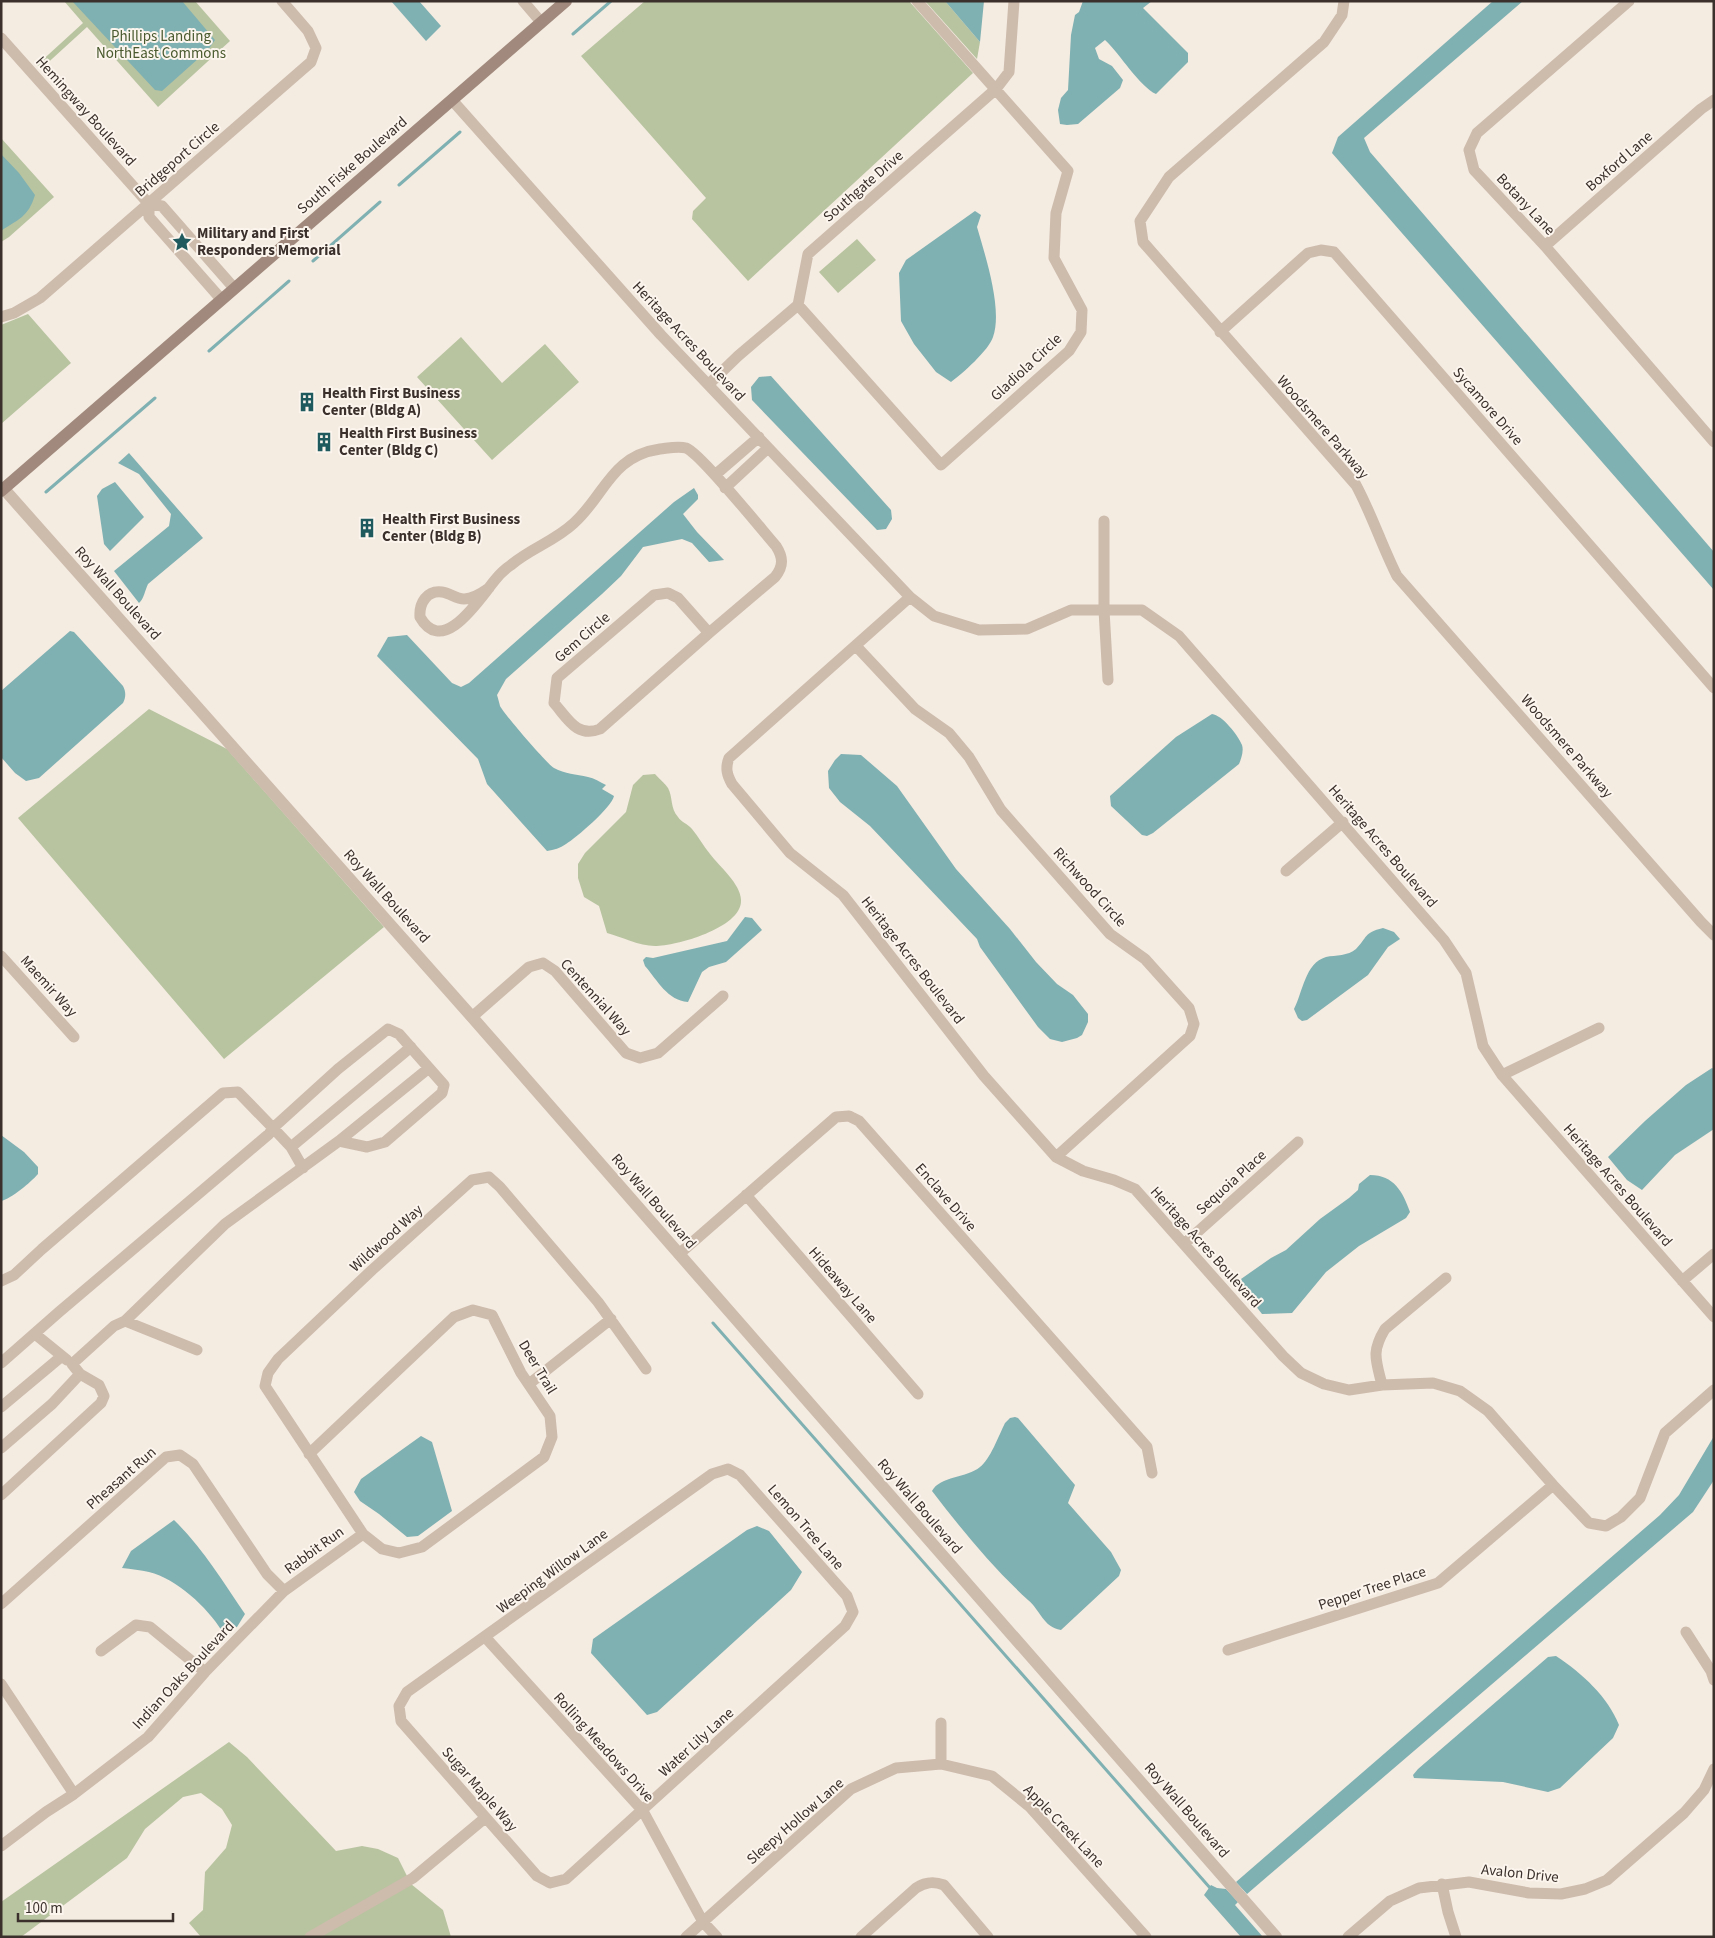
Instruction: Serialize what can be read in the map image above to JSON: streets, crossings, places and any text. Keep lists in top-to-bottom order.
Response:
{
  "streets": {
    "main road": ["South Fiske Boulevard"],
    "street": [
      "Hemingway Boulevard",
      "Bridgeport Circle",
      "Boxford Lane",
      "Southgate Drive",
      "Botany Lane",
      "Heritage Acres Boulevard",
      "Gladiola Circle",
      "Sycamore Drive",
      "Woodsmere Parkway",
      "Roy Wall Boulevard",
      "Gem Circle",
      "Richwood Circle",
      "Maemir Way",
      "Centennial Way",
      "Sequoia Place",
      "Enclave Drive",
      "Wildwood Way",
      "Hideaway Lane",
      "Deer Trail",
      "Pheasant Run",
      "Lemon Tree Lane",
      "Rabbit Run",
      "Weeping Willow Lane",
      "Pepper Tree Place",
      "Indian Oaks Boulevard",
      "Water Lily Lane",
      "Rolling Meadows Drive",
      "Sugar Maple Way",
      "Sleepy Hollow Lane",
      "Apple Creek Lane",
      "Avalon Drive"
    ]
  },
  "crossings": [
    ["Hemingway Boulevard", "Bridgeport Circle"],
    ["Hemingway Boulevard", "South Fiske Boulevard"],
    ["Boxford Lane", "Botany Lane"],
    ["South Fiske Boulevard", "Heritage Acres Boulevard"],
    ["South Fiske Boulevard", "Roy Wall Boulevard"],
    ["Southgate Drive", "Gladiola Circle"],
    ["Heritage Acres Boulevard", "Richwood Circle"],
    ["Heritage Acres Boulevard", "Sequoia Place"],
    ["Heritage Acres Boulevard", "Pepper Tree Place"],
    ["Sycamore Drive", "Woodsmere Parkway"],
    ["Roy Wall Boulevard", "Centennial Way"],
    ["Roy Wall Boulevard", "Enclave Drive"],
    ["Enclave Drive", "Hideaway Lane"],
    ["Wildwood Way", "Deer Trail"],
    ["Wildwood Way", "Rabbit Run"],
    ["Deer Trail", "Rabbit Run"],
    ["Pheasant Run", "Rabbit Run"],
    ["Pheasant Run", "Indian Oaks Boulevard"],
    ["Lemon Tree Lane", "Weeping Willow Lane"],
    ["Lemon Tree Lane", "Water Lily Lane"],
    ["Rabbit Run", "Indian Oaks Boulevard"],
    ["Weeping Willow Lane", "Rolling Meadows Drive"],
    ["Weeping Willow Lane", "Sugar Maple Way"],
    ["Water Lily Lane", "Rolling Meadows Drive"],
    ["Water Lily Lane", "Sugar Maple Way"],
    ["Rolling Meadows Drive", "Sleepy Hollow Lane"],
    ["Sleepy Hollow Lane", "Apple Creek Lane"]
  ],
  "parks": ["Phillips Landing NorthEast Commons"],
  "places": {
    "place": ["Military and First Responders Memorial"],
    "building": ["Health First Business Center (Bldg A)", "Health First Business Center (Bldg C)", "Health First Business Center (Bldg B)"]
  },
  "scale_bar": "100 m"
}
